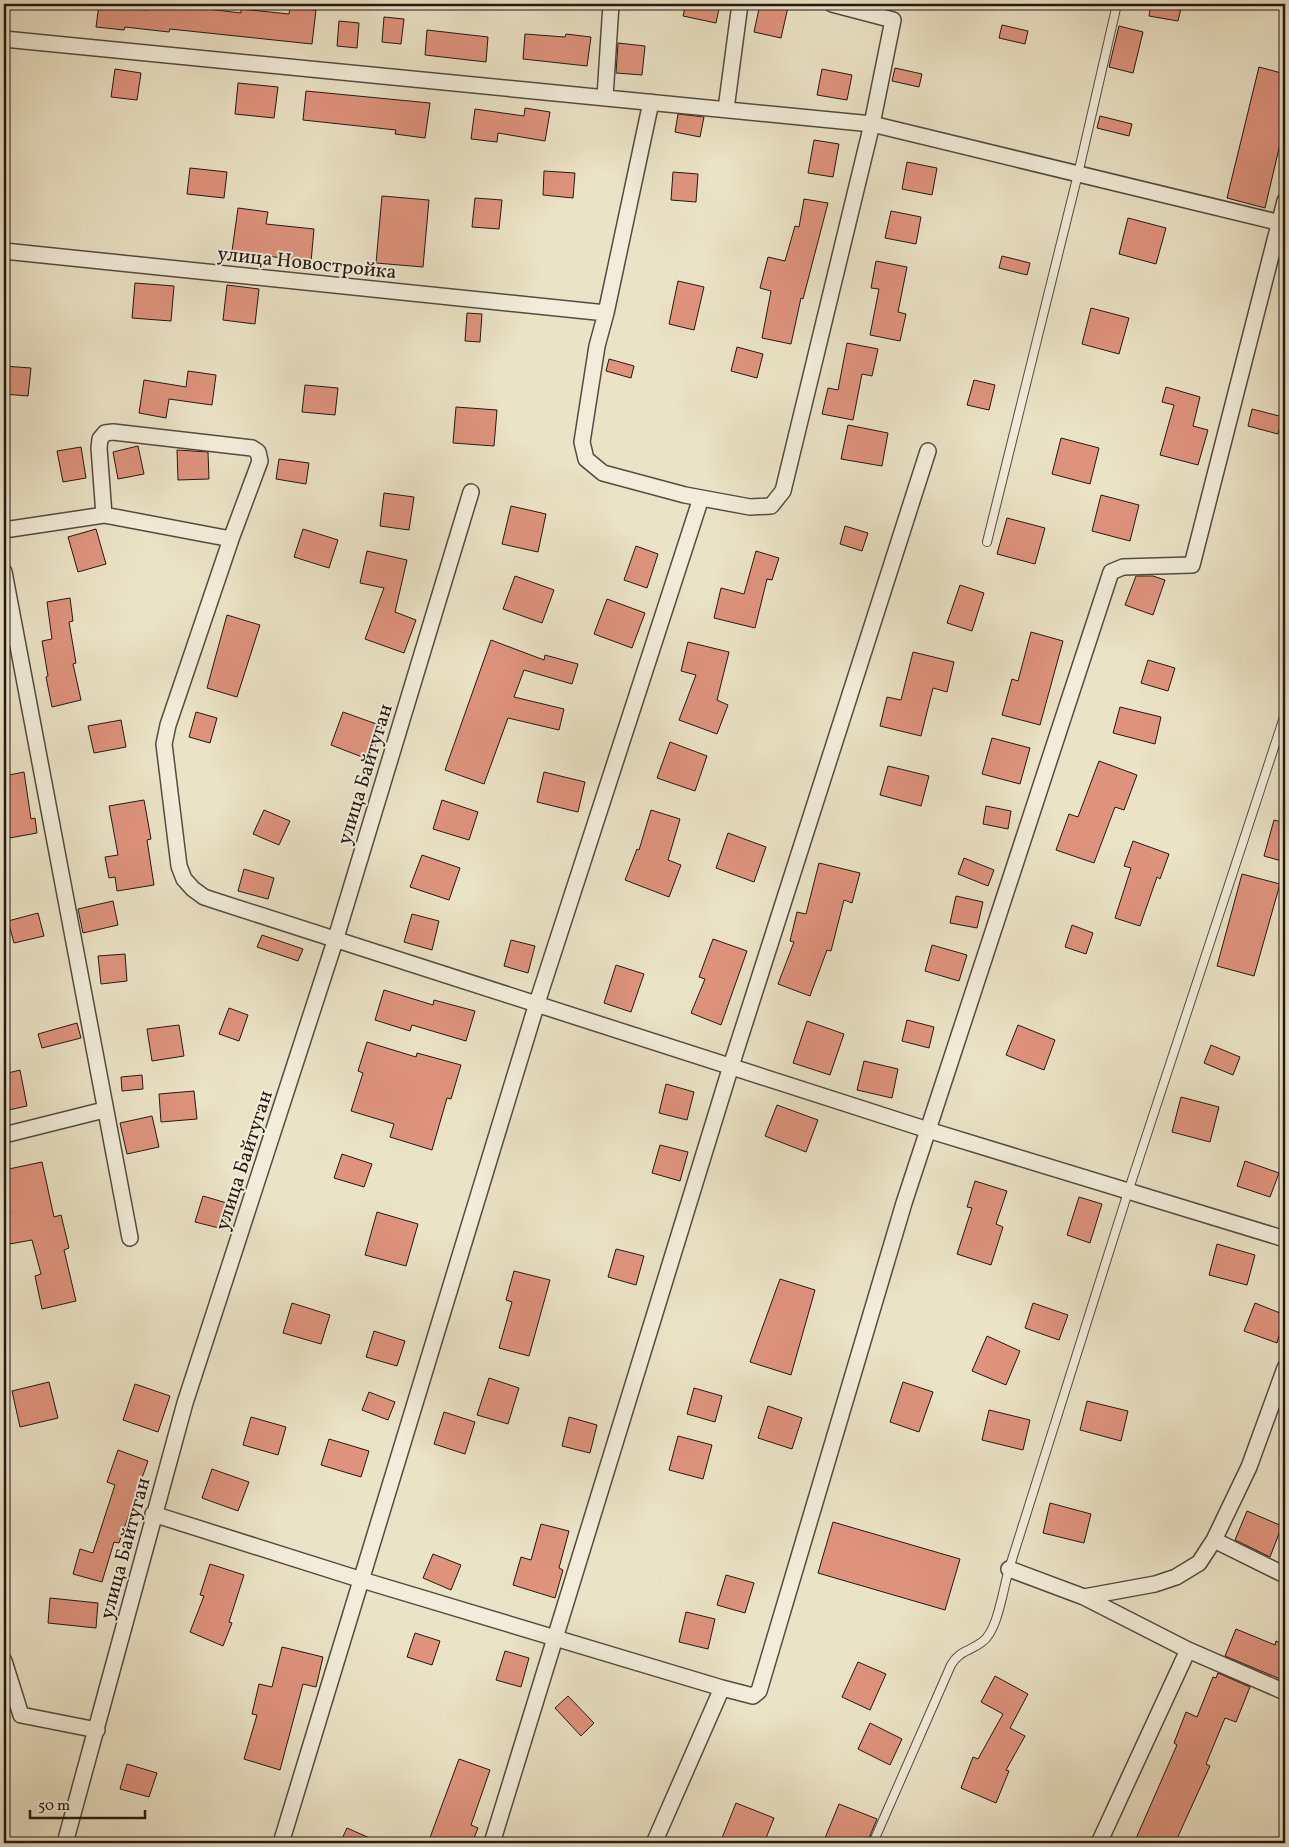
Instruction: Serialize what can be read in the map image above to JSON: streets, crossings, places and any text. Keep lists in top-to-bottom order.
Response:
{
  "streets": {
    "street": ["улица Новостройка", "улица Байтуган"]
  },
  "scale_bar": "50 m"
}
